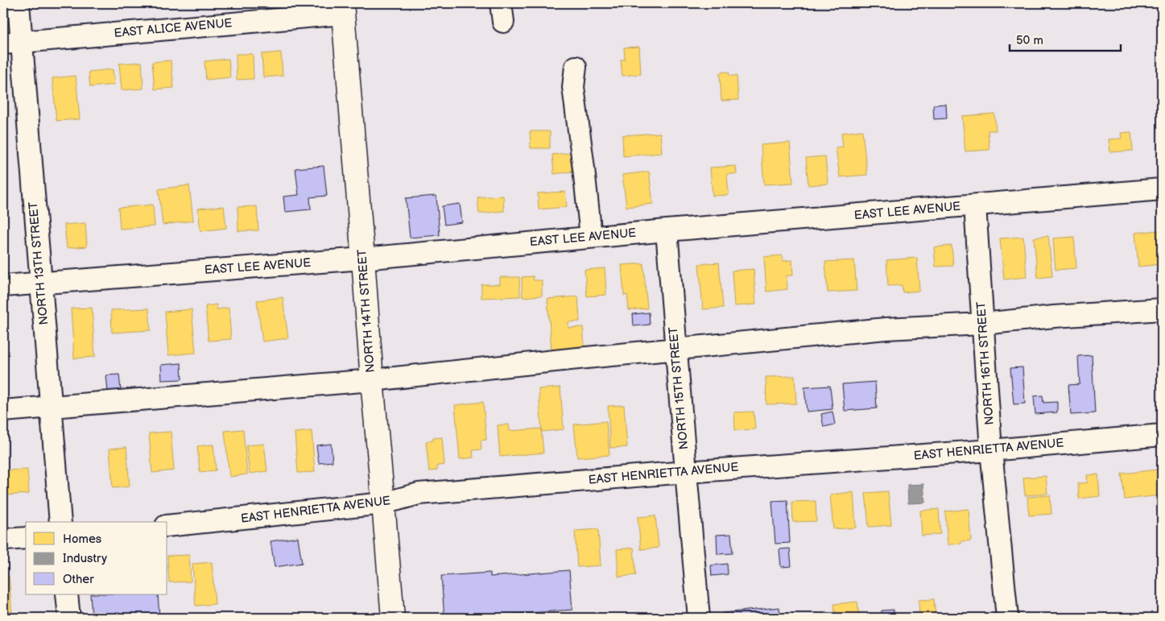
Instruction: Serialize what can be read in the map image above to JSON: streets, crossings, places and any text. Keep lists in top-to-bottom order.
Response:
{
  "streets": {
    "main road": ["NORTH 14TH STREET"],
    "street": [
      "EAST ALICE AVENUE",
      "EAST LEE AVENUE",
      "NORTH 13TH STREET",
      "NORTH 16TH STREET",
      "NORTH 15TH STREET",
      "EAST HENRIETTA AVENUE"
    ]
  },
  "crossings": [
    ["EAST ALICE AVENUE", "NORTH 13TH STREET"],
    ["EAST ALICE AVENUE", "NORTH 14TH STREET"],
    ["EAST LEE AVENUE", "NORTH 13TH STREET"],
    ["EAST LEE AVENUE", "NORTH 14TH STREET"],
    ["EAST LEE AVENUE", "NORTH 16TH STREET"],
    ["EAST LEE AVENUE", "NORTH 15TH STREET"],
    ["NORTH 14TH STREET", "EAST HENRIETTA AVENUE"],
    ["NORTH 16TH STREET", "EAST HENRIETTA AVENUE"],
    ["NORTH 15TH STREET", "EAST HENRIETTA AVENUE"]
  ],
  "legend": ["Homes", "Industry", "Other"],
  "scale_bar": "50 m"
}
